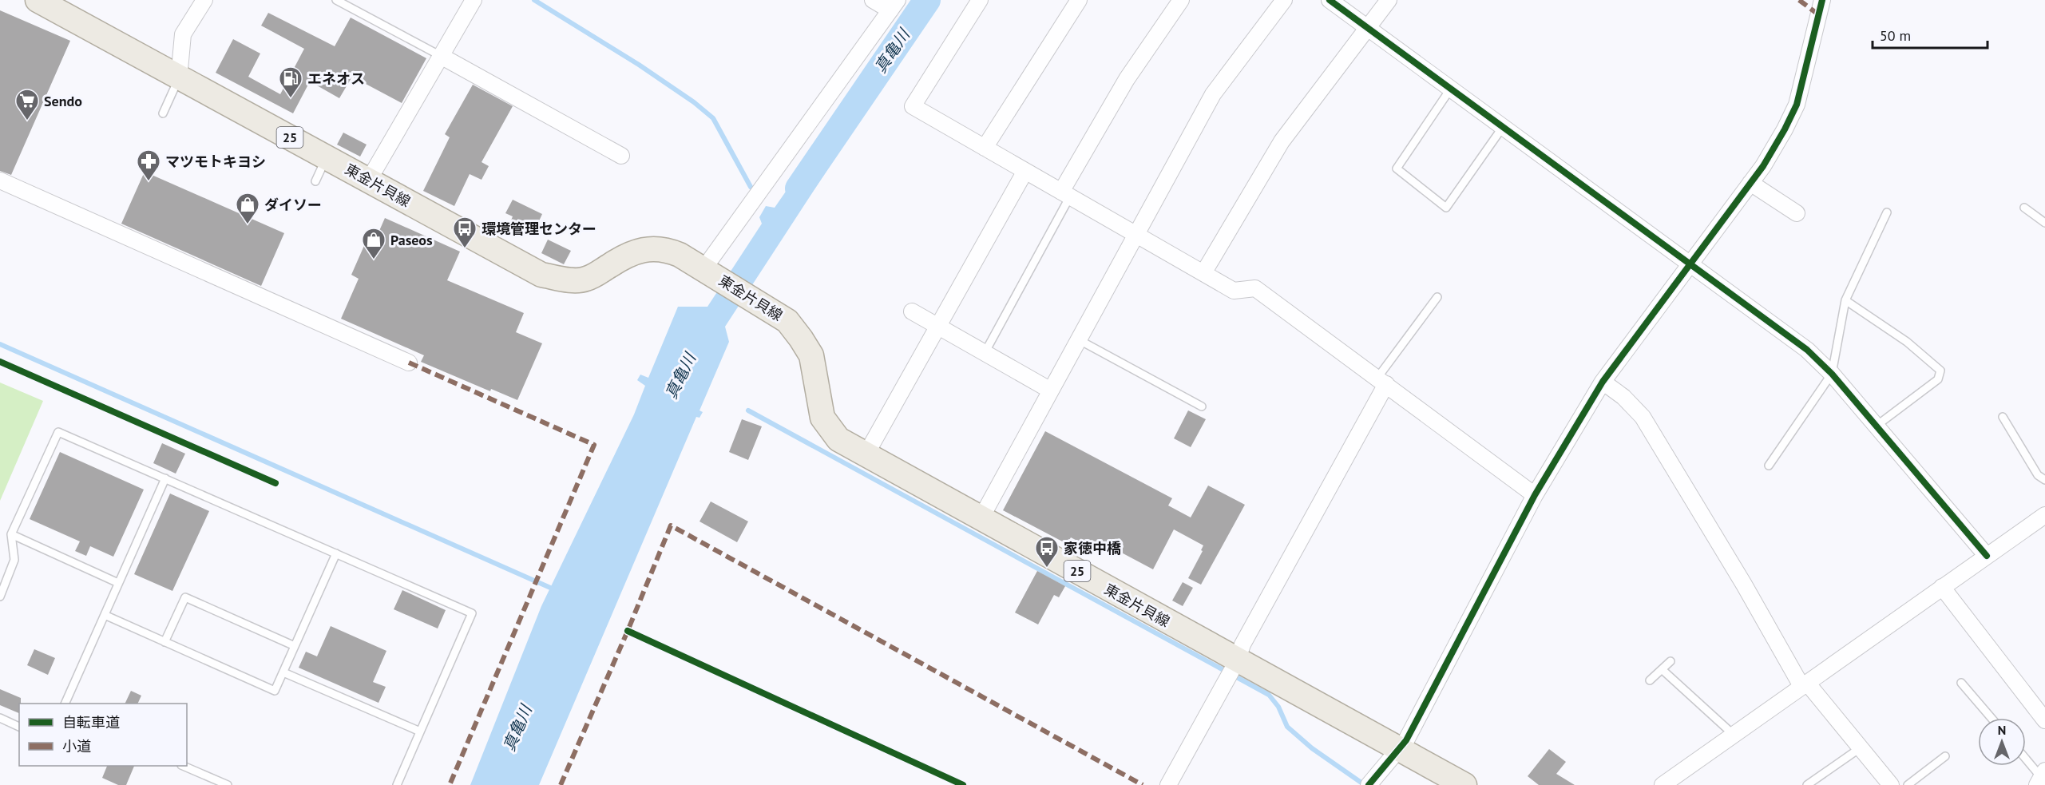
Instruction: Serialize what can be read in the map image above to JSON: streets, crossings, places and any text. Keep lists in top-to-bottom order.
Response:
{
  "streets": {
    "main road": ["25", "東金片貝線"]
  },
  "water": ["真亀川"],
  "places": {
    "fuel station": ["エネオス"],
    "supermarket": ["Sendo"],
    "pharmacy": ["マツモトキヨシ"],
    "shop": ["ダイソー", "Paseos"],
    "bus stop": ["環境管理センター", "家徳中橋"]
  },
  "legend": ["自転車道", "小道"],
  "scale_bar": "50 m",
  "north": "top"
}
